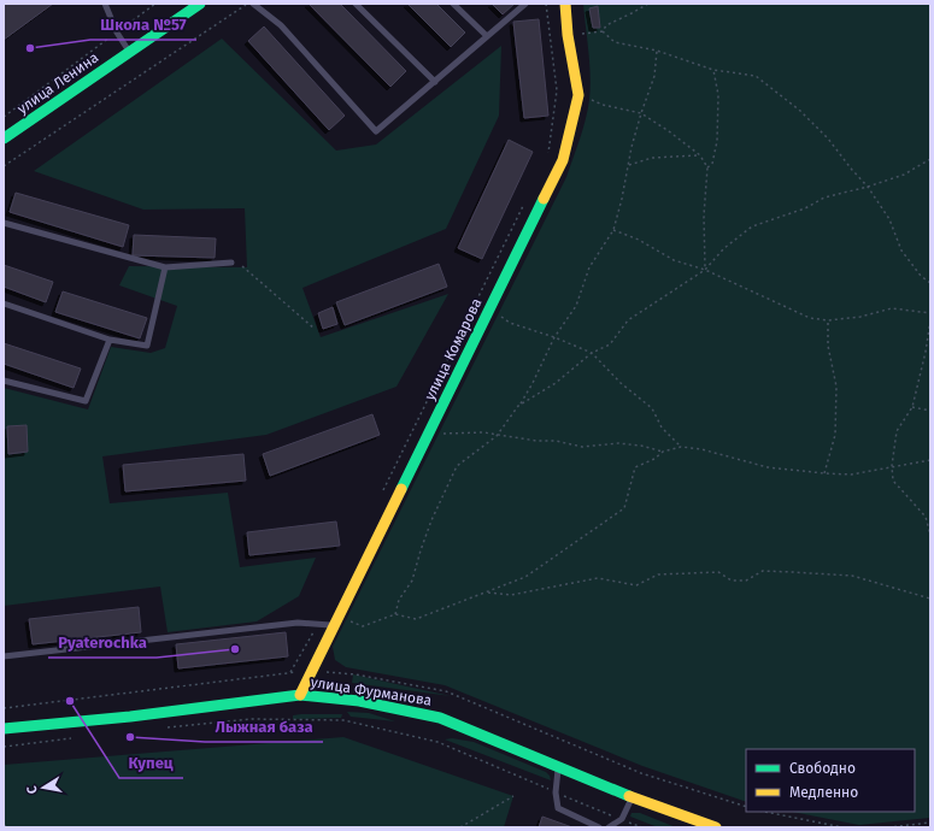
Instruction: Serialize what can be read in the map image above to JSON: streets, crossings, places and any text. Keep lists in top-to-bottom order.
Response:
{
  "streets": {
    "main road": ["улица Ленина", "улица Комарова", "улица Фурманова"]
  },
  "crossings": [
    ["улица Комарова", "улица Фурманова"]
  ],
  "places": [
    "Школа №57",
    "Pyaterochka",
    "Купец",
    "Лыжная база"
  ],
  "legend": ["Свободно", "Медленно"],
  "north": "left"
}
